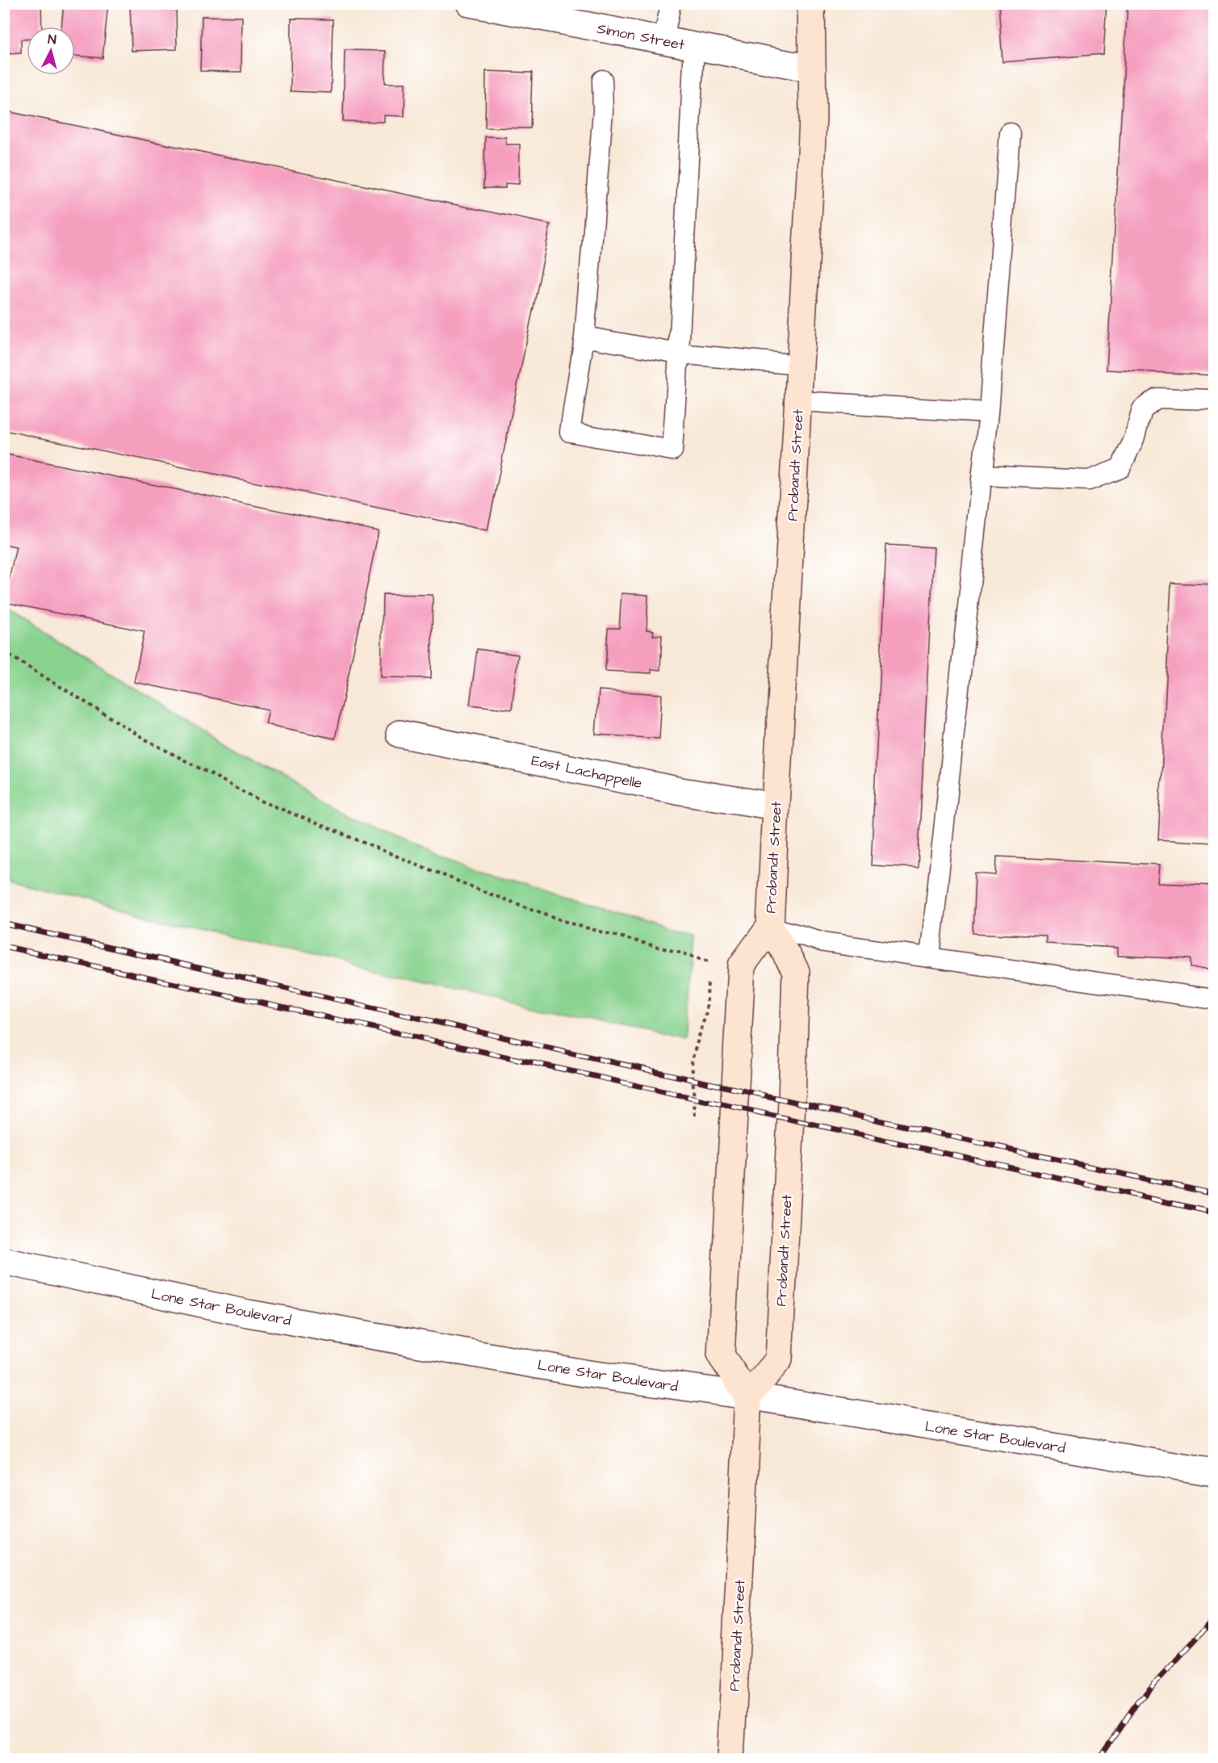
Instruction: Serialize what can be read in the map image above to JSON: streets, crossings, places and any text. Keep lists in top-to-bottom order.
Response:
{
  "streets": {
    "main road": ["Probandt Street"],
    "street": ["Simon Street", "East Lachappelle", "Lone Star Boulevard"]
  },
  "crossings": [
    ["Simon Street", "Probandt Street"],
    ["Probandt Street", "East Lachappelle"],
    ["Probandt Street", "Lone Star Boulevard"]
  ],
  "north": "top"
}
